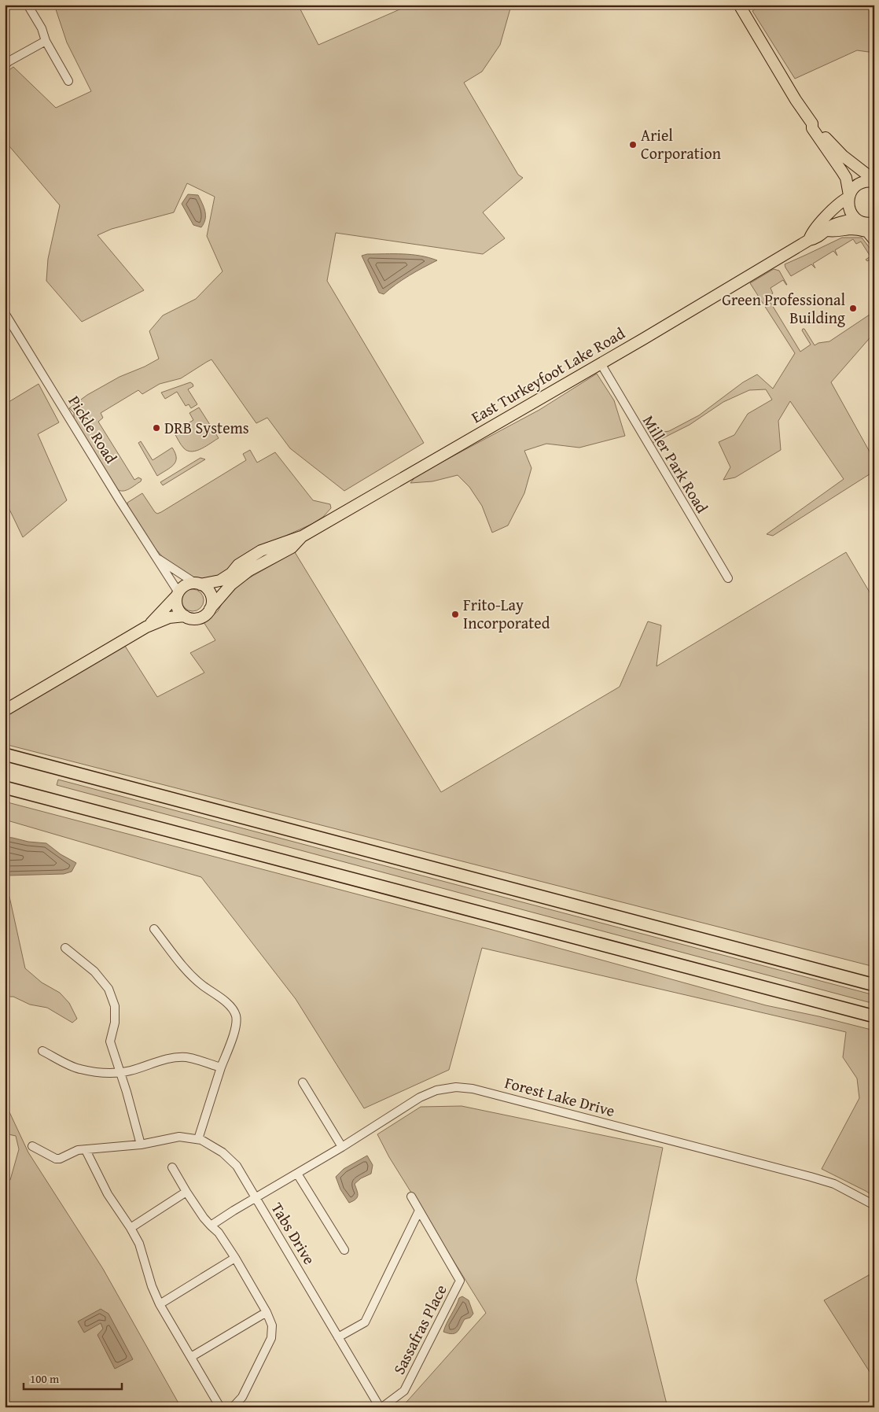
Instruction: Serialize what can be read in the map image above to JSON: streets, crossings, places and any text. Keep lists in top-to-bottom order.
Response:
{
  "streets": {
    "main road": ["East Turkeyfoot Lake Road"],
    "street": [
      "Pickle Road",
      "Miller Park Road",
      "Forest Lake Drive",
      "Tabs Drive",
      "Sassafras Place"
    ]
  },
  "crossings": [
    ["East Turkeyfoot Lake Road", "Pickle Road"],
    ["East Turkeyfoot Lake Road", "Miller Park Road"],
    ["Forest Lake Drive", "Tabs Drive"],
    ["Tabs Drive", "Sassafras Place"]
  ],
  "places": [
    "Ariel Corporation",
    "Green Professional Building",
    "DRB Systems",
    "Frito-Lay Incorporated"
  ],
  "scale_bar": "100 m"
}
